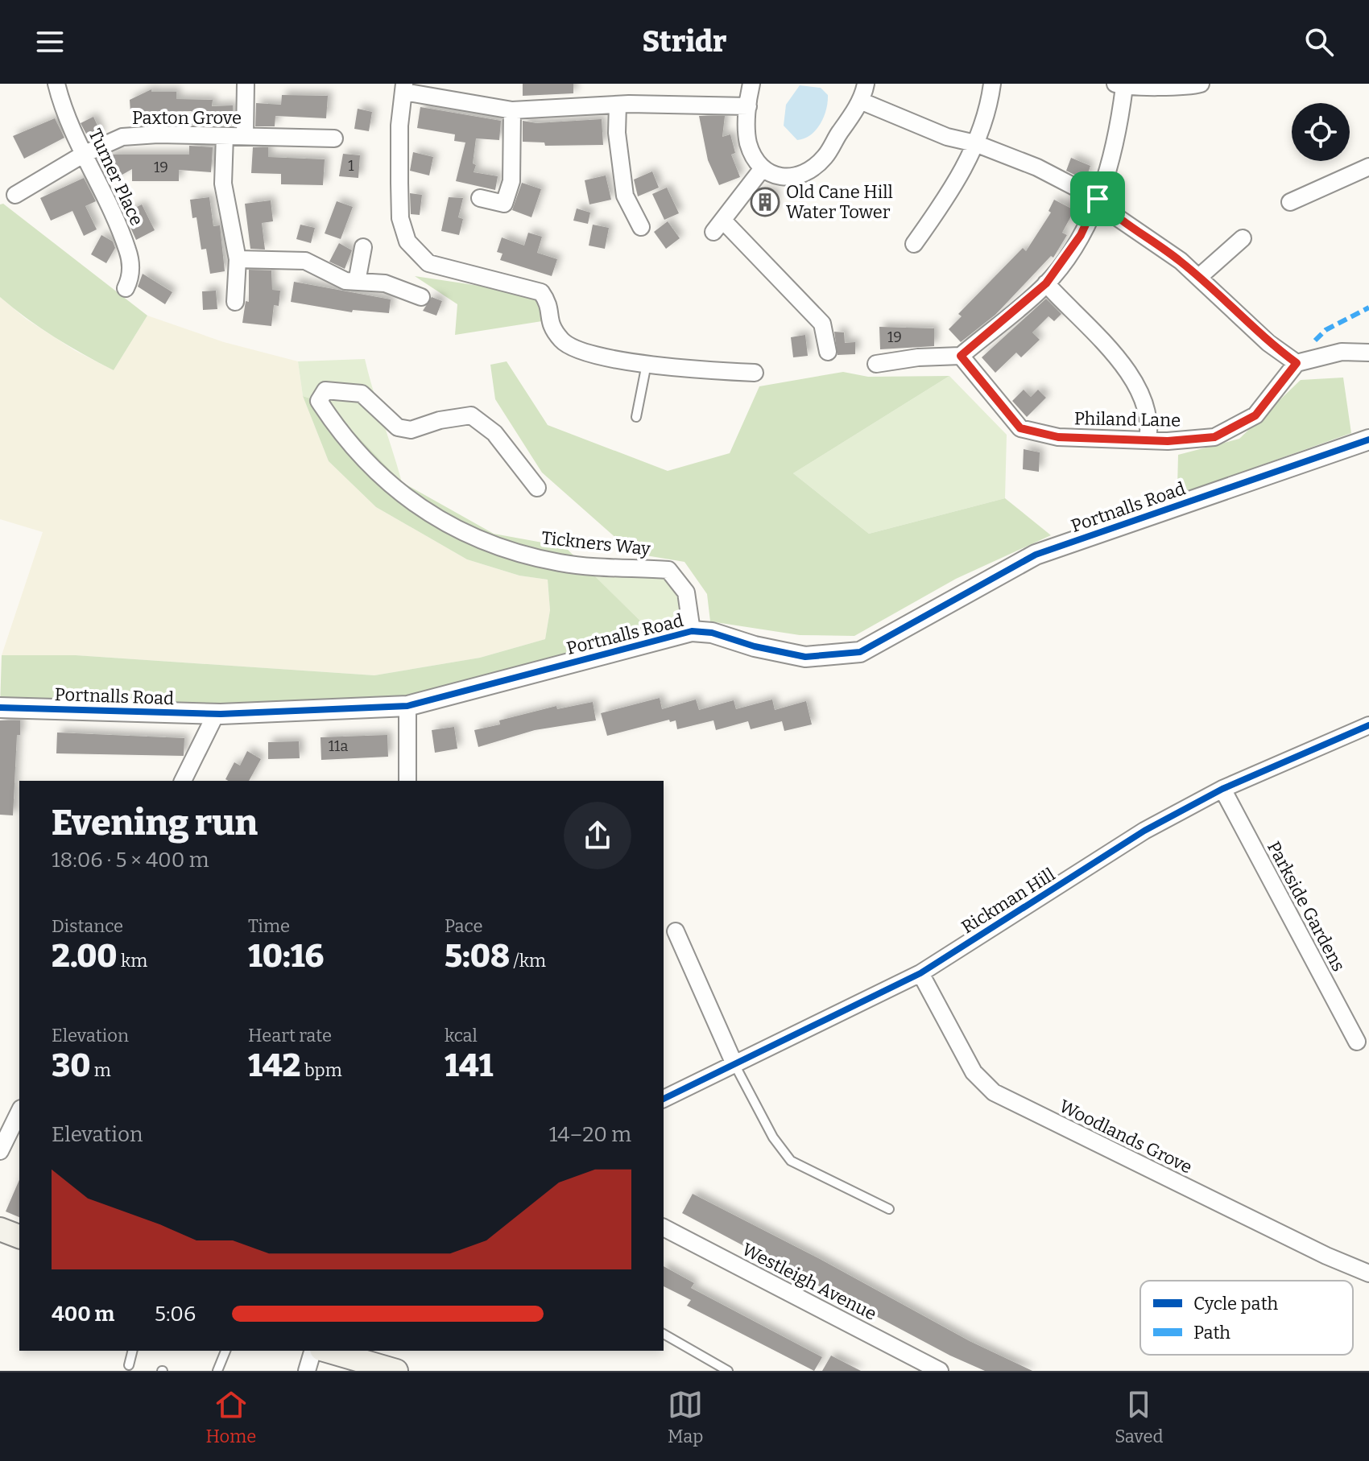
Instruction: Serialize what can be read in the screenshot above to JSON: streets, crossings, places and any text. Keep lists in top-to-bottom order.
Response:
{
  "streets": {
    "street": [
      "Paxton Grove",
      "Turner Place",
      "Philand Lane",
      "Portnalls Road",
      "Tickners Way",
      "Rickman Hill",
      "Parkside Gardens",
      "Woodlands Grove",
      "Westleigh Avenue"
    ]
  },
  "crossings": [
    ["Paxton Grove", "Turner Place"],
    ["Portnalls Road", "Tickners Way"],
    ["Rickman Hill", "Parkside Gardens"],
    ["Rickman Hill", "Woodlands Grove"]
  ],
  "places": {
    "building": ["Old Cane Hill Water Tower"]
  },
  "house_numbers": [
    "1",
    "19",
    "19",
    "11a"
  ],
  "legend": ["Cycle path", "Path"],
  "page": {
    "header": "Stridr",
    "heading": ["Evening run", "18:06 · 5 × 400 m"],
    "stats": [
      ["Distance", "2.00 km"],
      ["Time", "10:16"],
      ["Pace", "5:08 /km"],
      ["Elevation", "30 m"],
      ["Heart rate", "142 bpm"],
      ["kcal", "141"]
    ],
    "chart": ["Elevation", "14–20 m"],
    "list": [
      {
        "name": "400 m",
        "note": "5:06"
      }
    ],
    "tabs": ["Home", "Map", "Saved"]
  }
}
